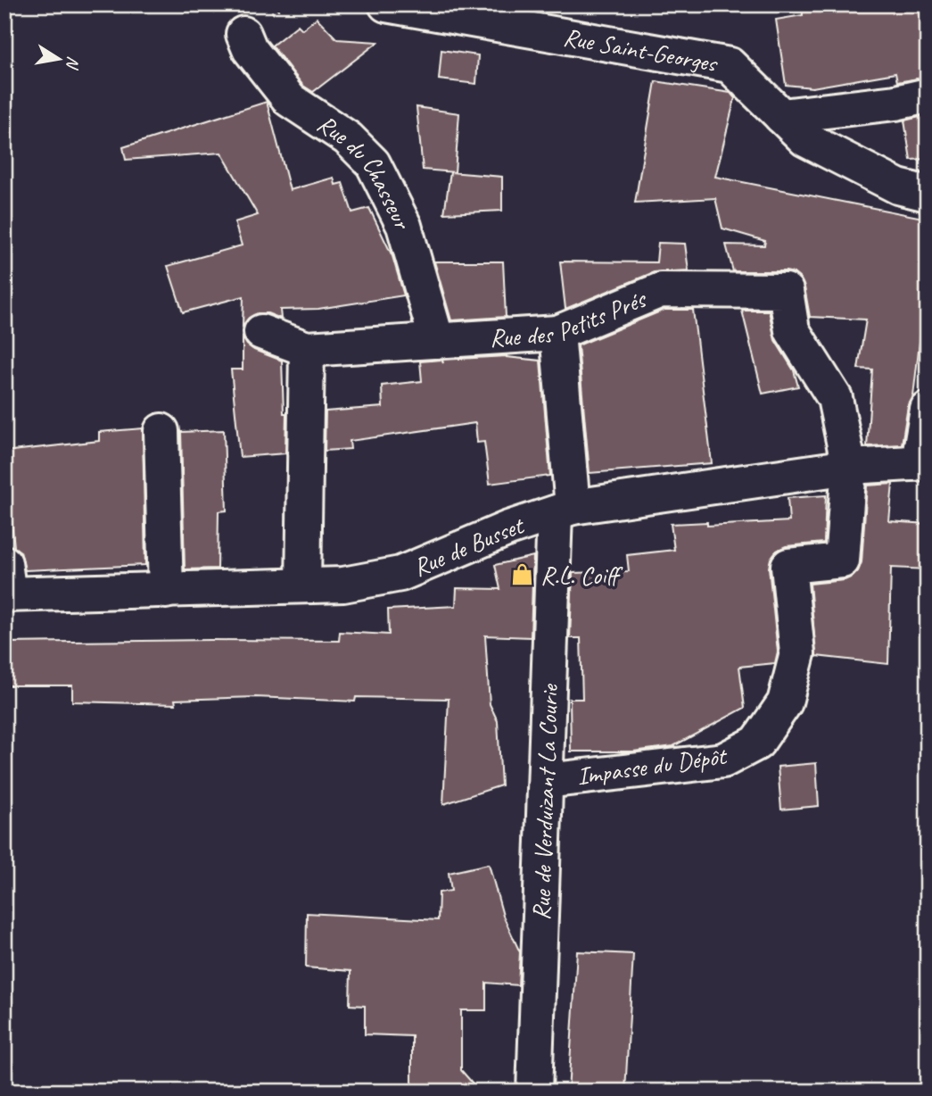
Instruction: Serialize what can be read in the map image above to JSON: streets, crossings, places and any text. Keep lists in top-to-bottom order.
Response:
{
  "streets": {
    "street": [
      "Rue Saint-Georges",
      "Rue du Chasseur",
      "Rue des Petits Prés",
      "Rue de Busset",
      "Impasse du Dépôt",
      "Rue de Verduizant La Courie"
    ]
  },
  "crossings": [
    ["Rue du Chasseur", "Rue des Petits Prés"],
    ["Rue des Petits Prés", "Rue de Busset"],
    ["Rue des Petits Prés", "Impasse du Dépôt"],
    ["Rue des Petits Prés", "Rue de Verduizant La Courie"],
    ["Rue de Busset", "Impasse du Dépôt"],
    ["Rue de Busset", "Rue de Verduizant La Courie"],
    ["Impasse du Dépôt", "Rue de Verduizant La Courie"]
  ],
  "places": {
    "shop": ["R.L. Coiff"]
  },
  "north": "right"
}
